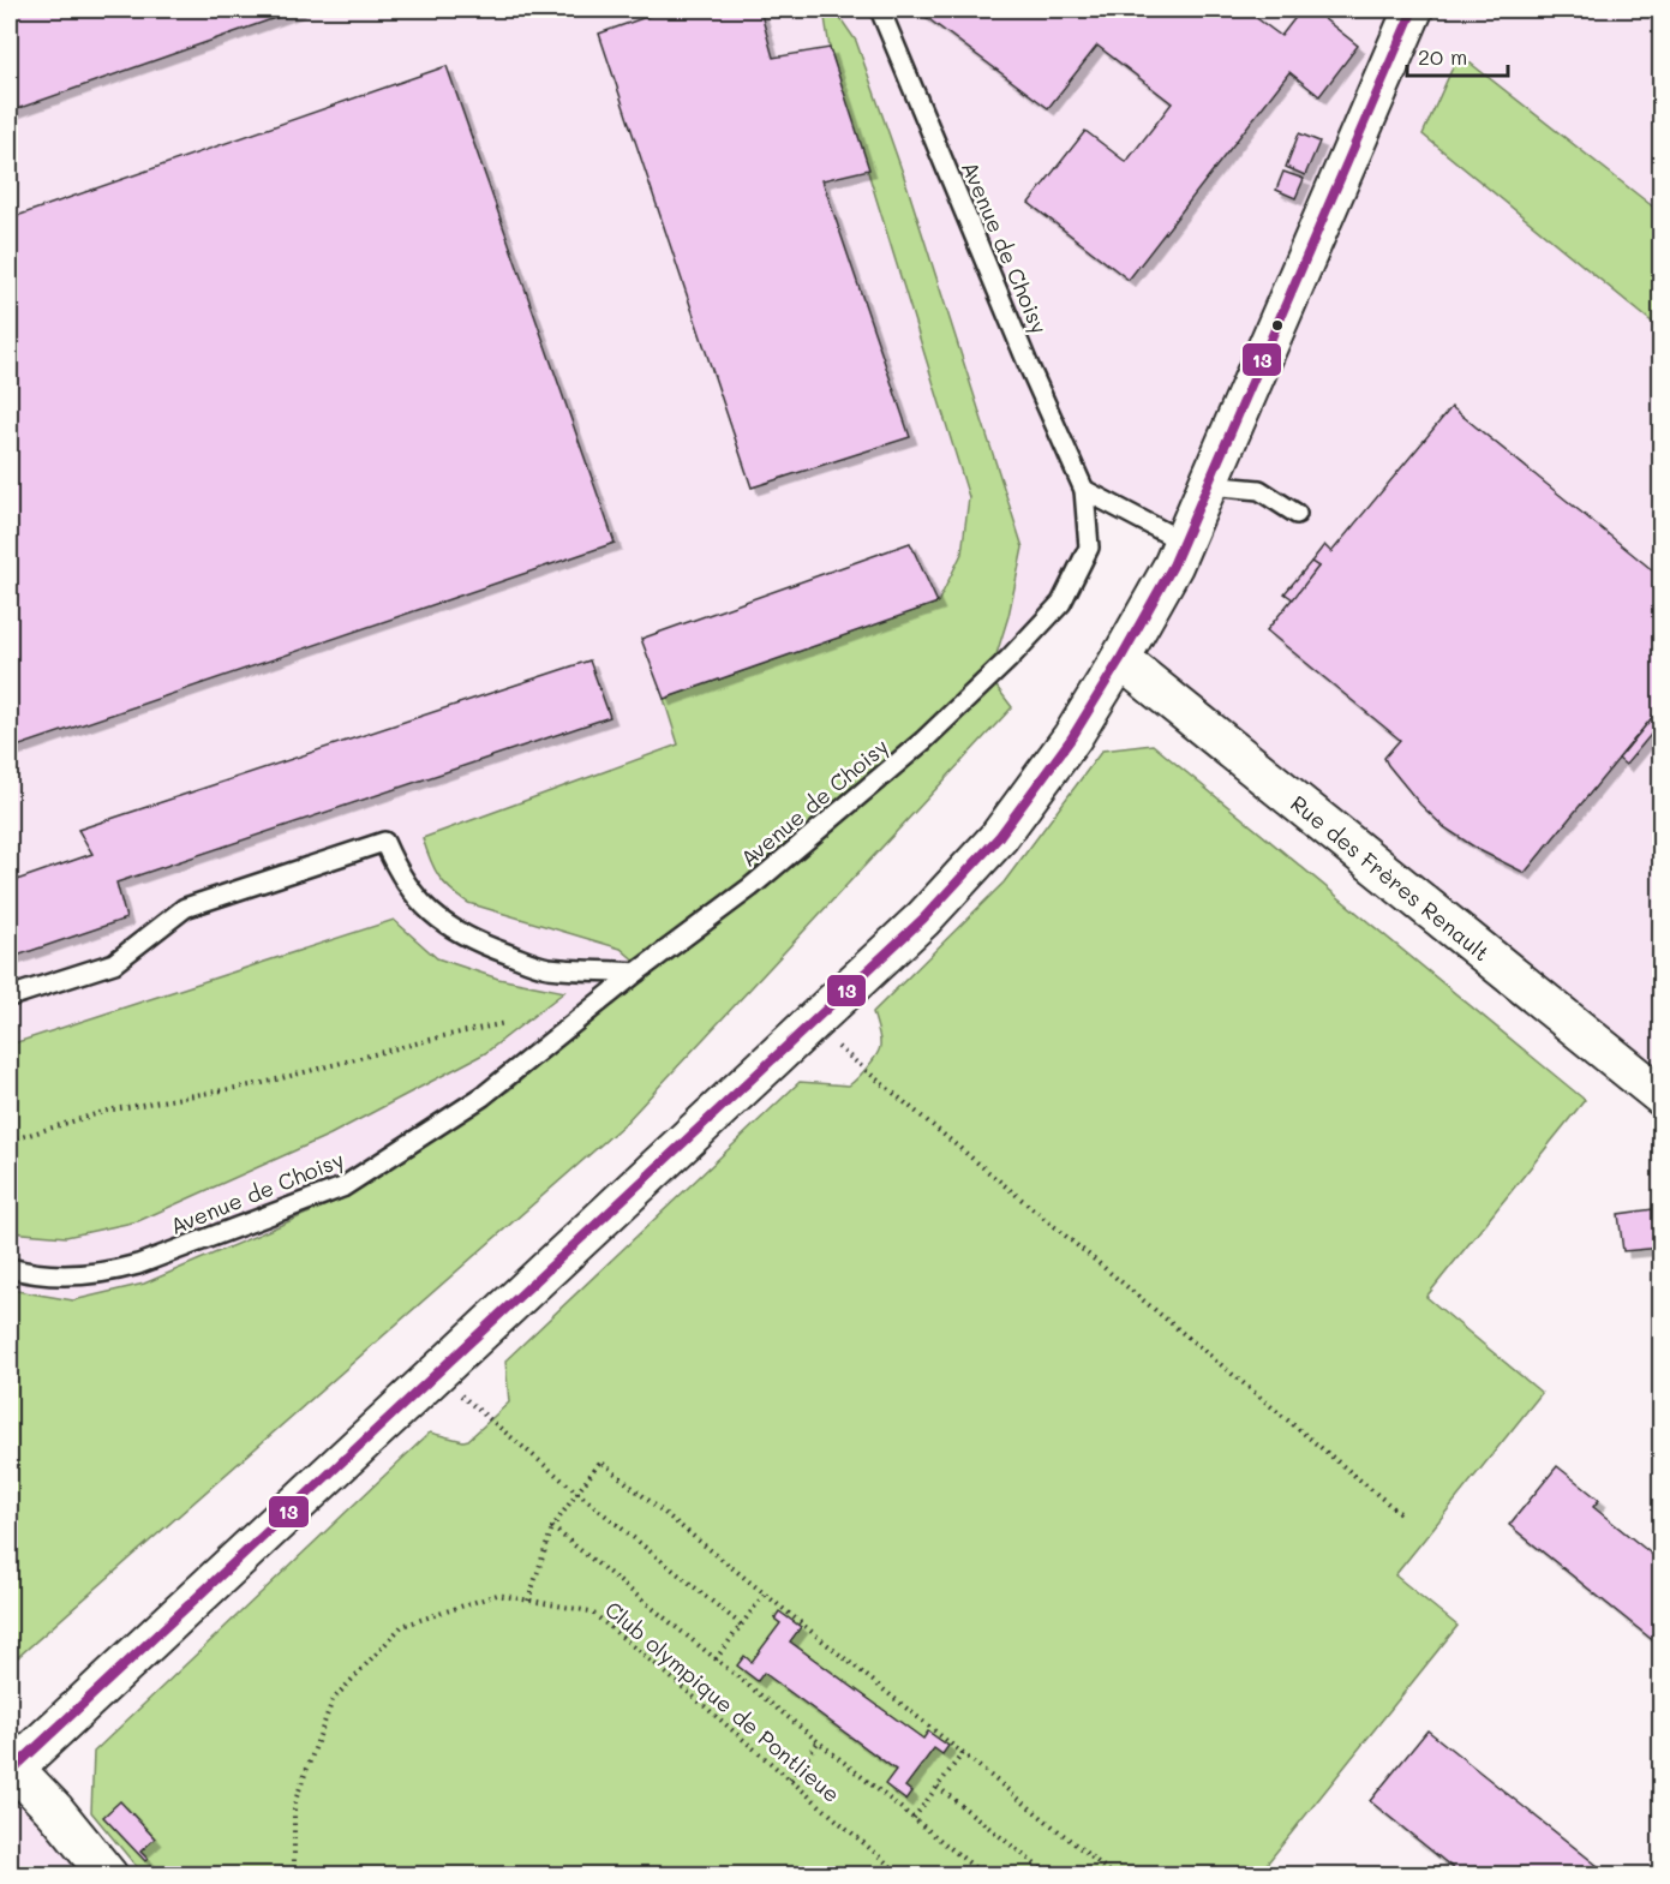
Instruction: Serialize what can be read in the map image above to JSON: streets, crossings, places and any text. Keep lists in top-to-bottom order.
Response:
{
  "streets": {
    "street": ["Rue des Frères Renault"],
    "lane": ["Avenue de Choisy"],
    "path": ["Club olympique de Pontlieue"]
  },
  "lines": ["transit line 13"],
  "scale_bar": "20 m"
}
